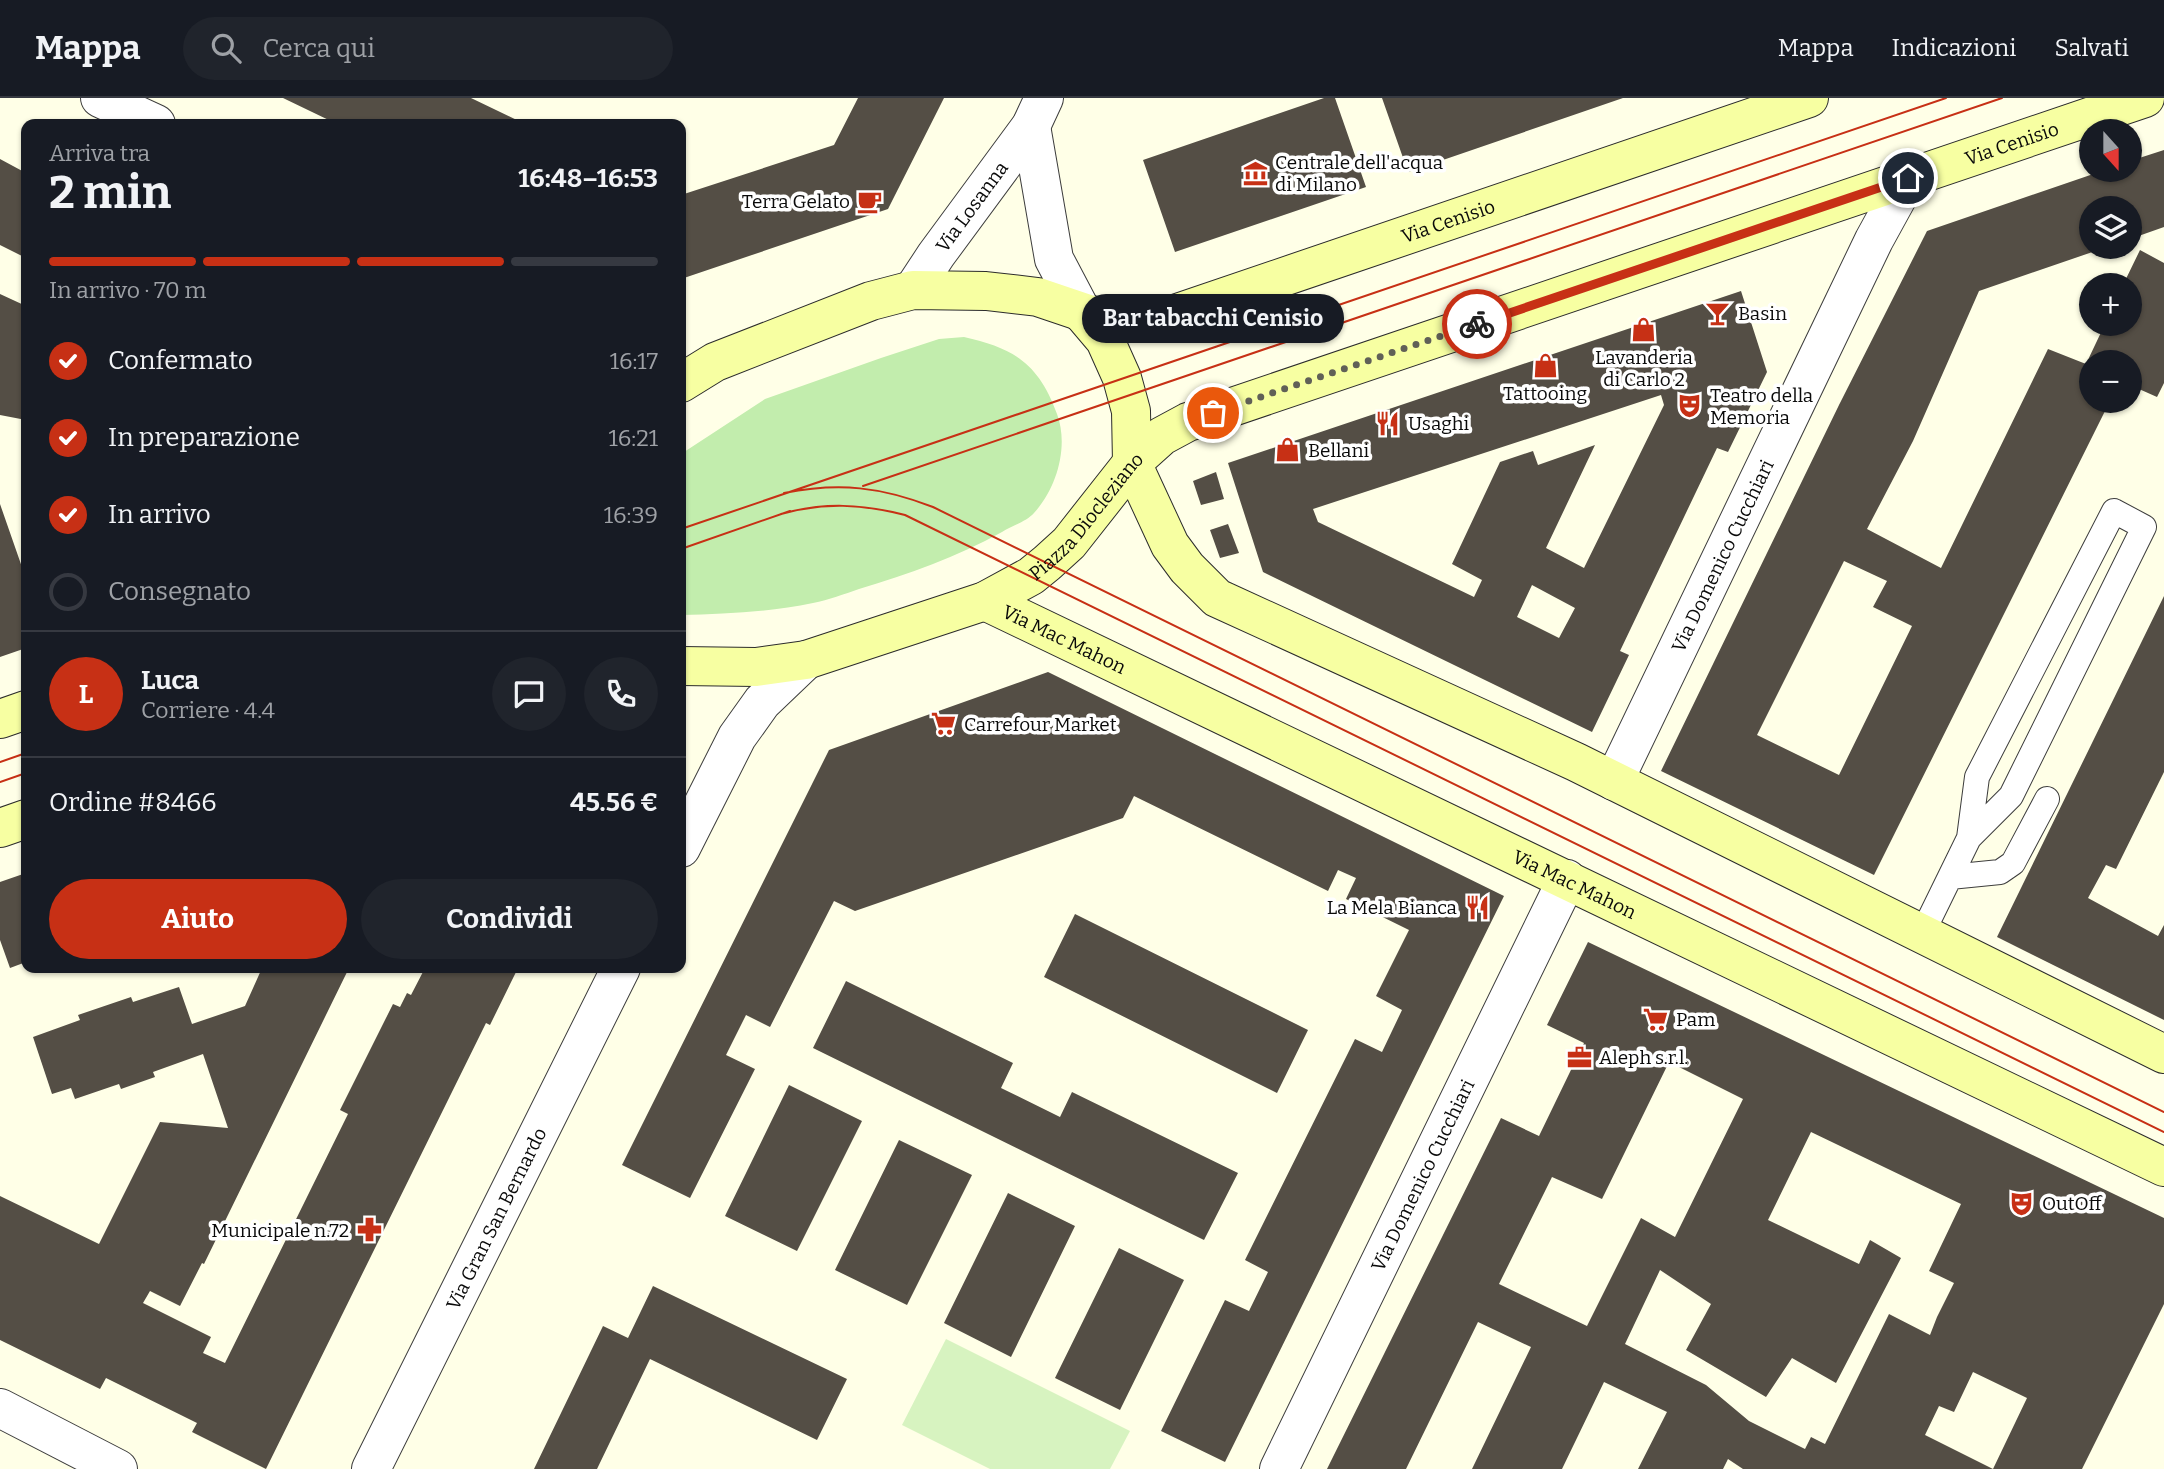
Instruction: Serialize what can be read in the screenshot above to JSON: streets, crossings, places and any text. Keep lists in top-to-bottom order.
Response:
{
  "streets": {
    "main road": ["Via Cenisio", "Piazza Diocleziano", "Via Mac Mahon"],
    "street": ["Via Losanna", "Via Domenico Cucchiari", "Via Gran San Bernardo"]
  },
  "crossings": [
    ["Via Cenisio", "Via Losanna"],
    ["Via Cenisio", "Piazza Diocleziano"],
    ["Via Cenisio", "Via Domenico Cucchiari"],
    ["Via Losanna", "Piazza Diocleziano"],
    ["Piazza Diocleziano", "Via Mac Mahon"],
    ["Via Domenico Cucchiari", "Via Mac Mahon"]
  ],
  "places": {
    "museum": ["Centrale dell'acqua di Milano"],
    "cafe": ["Terra Gelato"],
    "bar": ["Basin"],
    "shop": ["Lavanderia di Carlo 2", "Tattooing", "Bellani"],
    "theatre": ["Teatro della Memoria", "OutOff"],
    "other": ["Bar tabacchi Cenisio"],
    "restaurant": ["Usaghi", "La Mela Bianca"],
    "supermarket": ["Carrefour Market", "Pam"],
    "office": ["Aleph s.r.l."],
    "pharmacy": ["Municipale n.72"]
  },
  "north": "bottom",
  "page": {
    "header": "Mappa",
    "search": "Cerca qui",
    "nav": ["Mappa", "Indicazioni", "Salvati"],
    "map_buttons": ["+", "−"],
    "heading": ["2 min", "Arriva tra", "16:48–16:53"],
    "panel": [
      "Luca",
      "Corriere · 4.4",
      "Ordine #8466",
      "45.56 €"
    ],
    "bar": "In arrivo · 70 m",
    "bubble": "Bar tabacchi Cenisio",
    "list": [
      ["Confermato", "16:17"],
      ["In preparazione", "16:21"],
      ["In arrivo", "16:39"],
      "Consegnato"
    ],
    "round": "L",
    "buttons": ["Aiuto", "Condividi"]
  }
}
